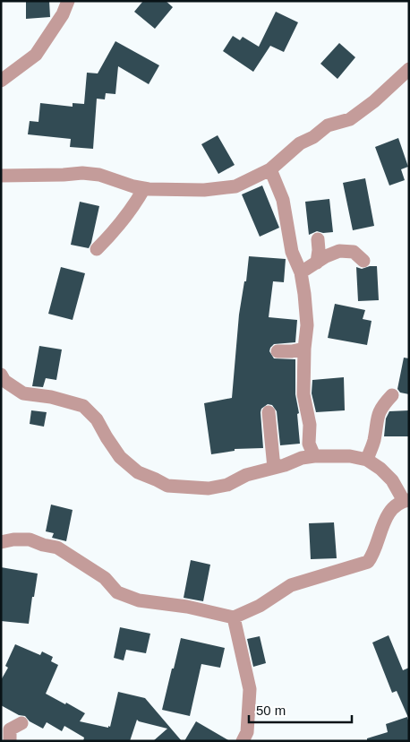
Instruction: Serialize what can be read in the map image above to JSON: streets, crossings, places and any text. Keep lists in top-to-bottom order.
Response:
{
  "scale_bar": "50 m"
}
